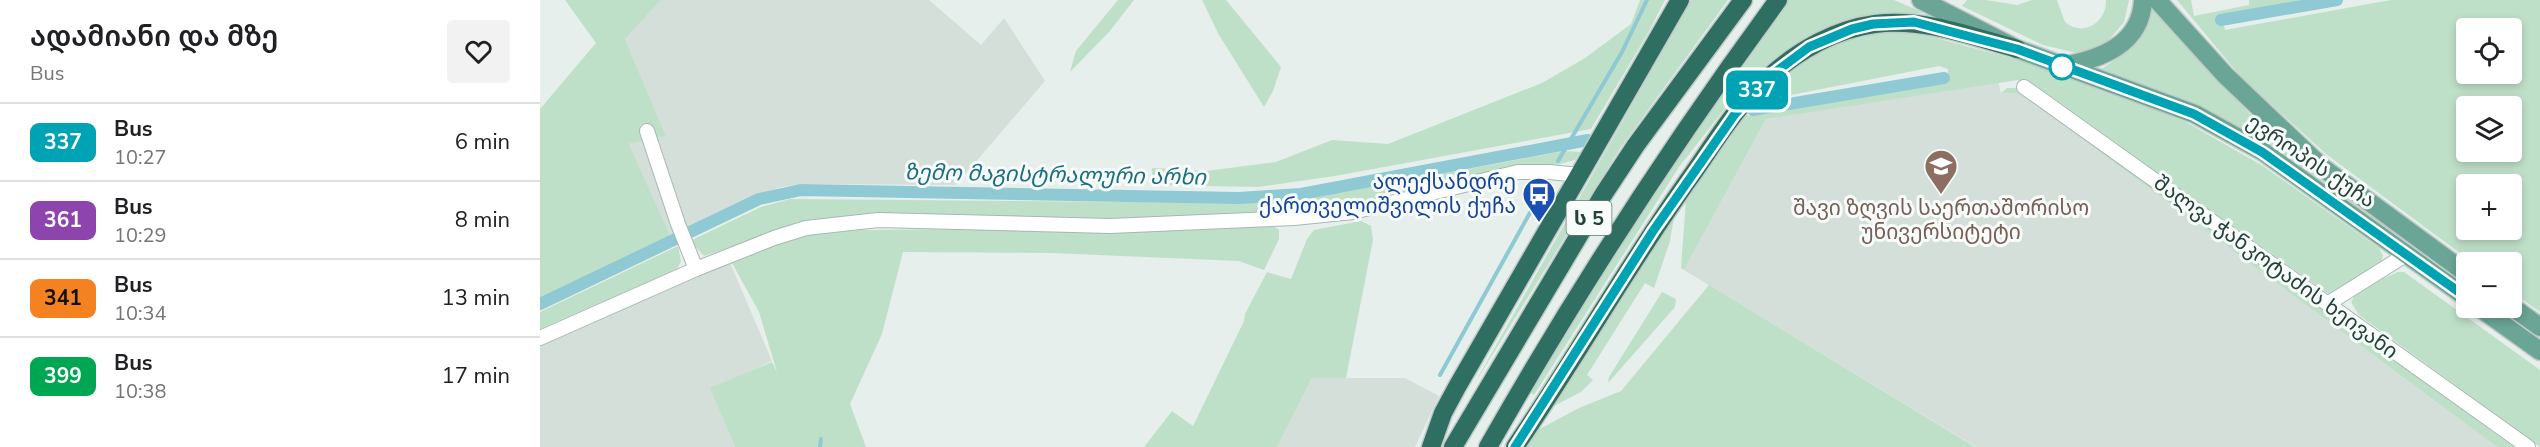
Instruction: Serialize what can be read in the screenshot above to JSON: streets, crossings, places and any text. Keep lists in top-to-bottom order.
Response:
{
  "streets": {
    "highway": ["ს 5"],
    "main road": ["ევროპის ქუჩა"],
    "street": ["შალვა ჭანკოტაძის ხეივანი"]
  },
  "water": ["ზემო მაგისტრალური არხი"],
  "places": {
    "school or university": ["შავი ზღვის საერთაშორისო უნივერსიტეტი"],
    "bus stop": ["ალექსანდრე ქართველიშვილის ქუჩა"]
  },
  "lines": ["bus line 337"],
  "page": {
    "heading": ["ადამიანი და მზე", "Bus"],
    "on_map": "337",
    "map_buttons": ["+", "−"],
    "list": [
      {
        "mark": "337",
        "name": "Bus",
        "note": "10:27",
        "value": "6 min"
      },
      {
        "mark": "361",
        "name": "Bus",
        "note": "10:29",
        "value": "8 min"
      },
      {
        "mark": "341",
        "name": "Bus",
        "note": "10:34",
        "value": "13 min"
      },
      {
        "mark": "399",
        "name": "Bus",
        "note": "10:38",
        "value": "17 min"
      }
    ]
  }
}
